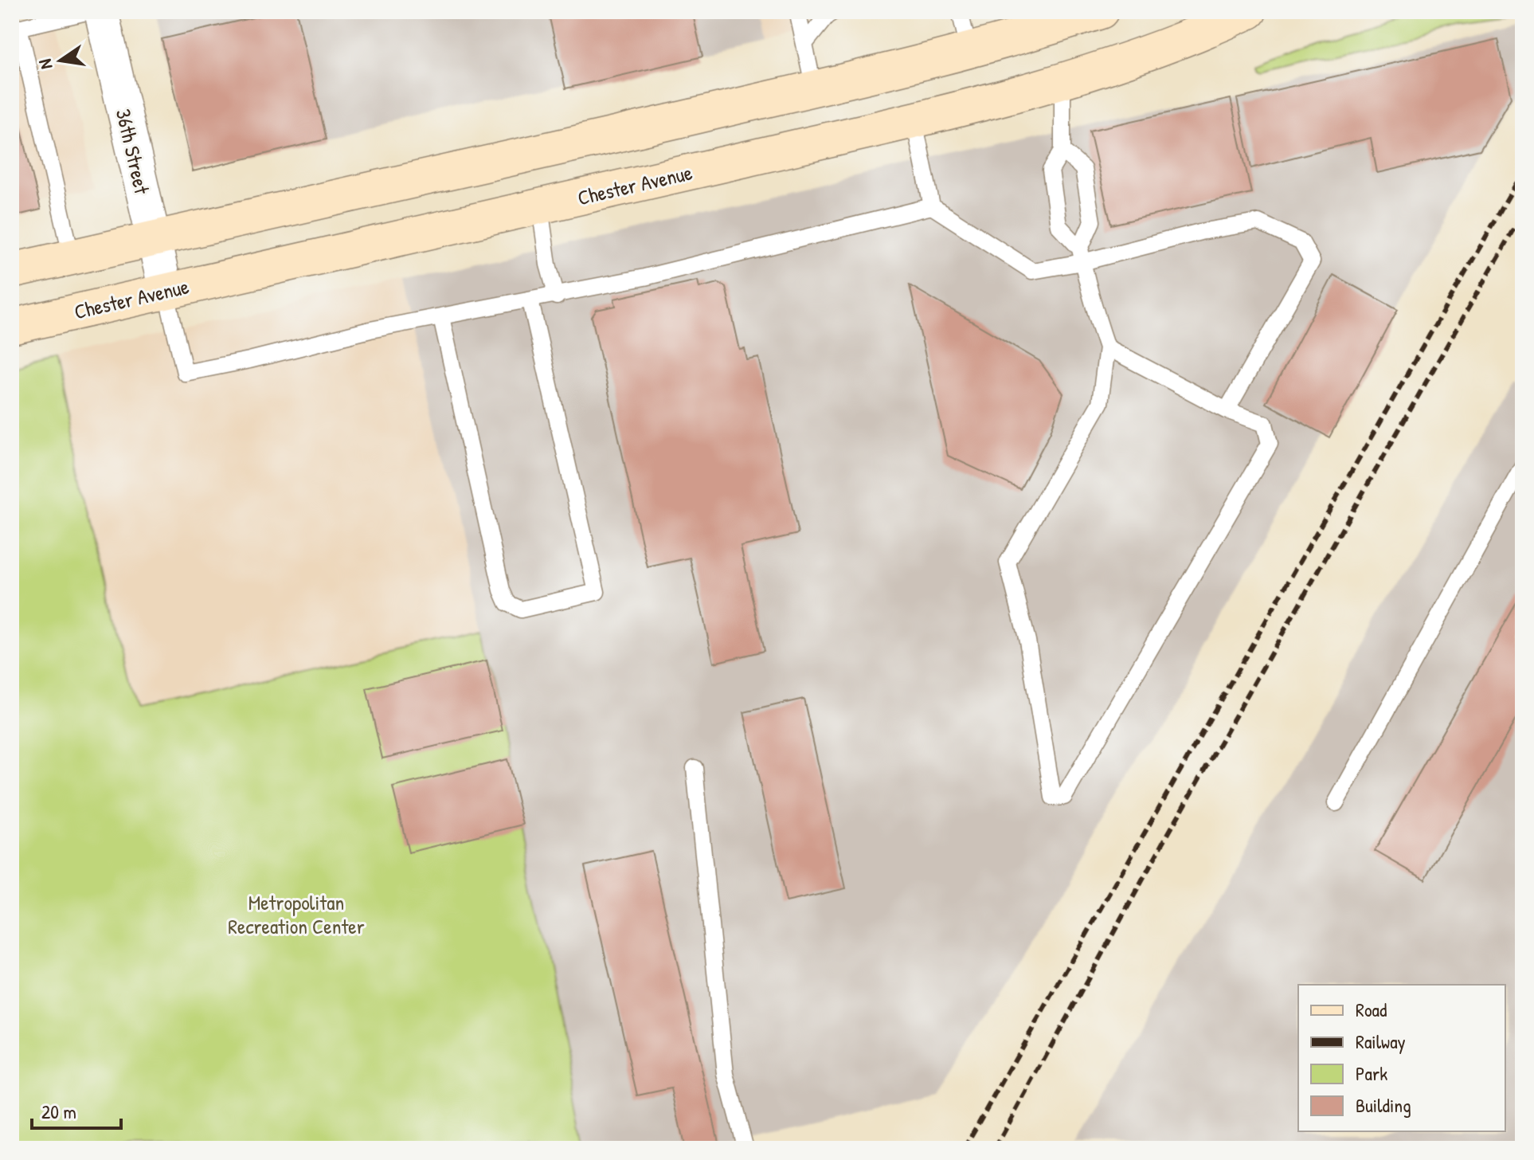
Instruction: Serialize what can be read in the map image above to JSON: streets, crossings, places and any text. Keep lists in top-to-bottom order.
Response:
{
  "streets": {
    "main road": ["Chester Avenue"],
    "street": ["36th Street"]
  },
  "crossings": [
    ["36th Street", "Chester Avenue"]
  ],
  "parks": ["Metropolitan Recreation Center"],
  "legend": [
    "Road",
    "Railway",
    "Park",
    "Building"
  ],
  "scale_bar": "20 m",
  "north": "left"
}
